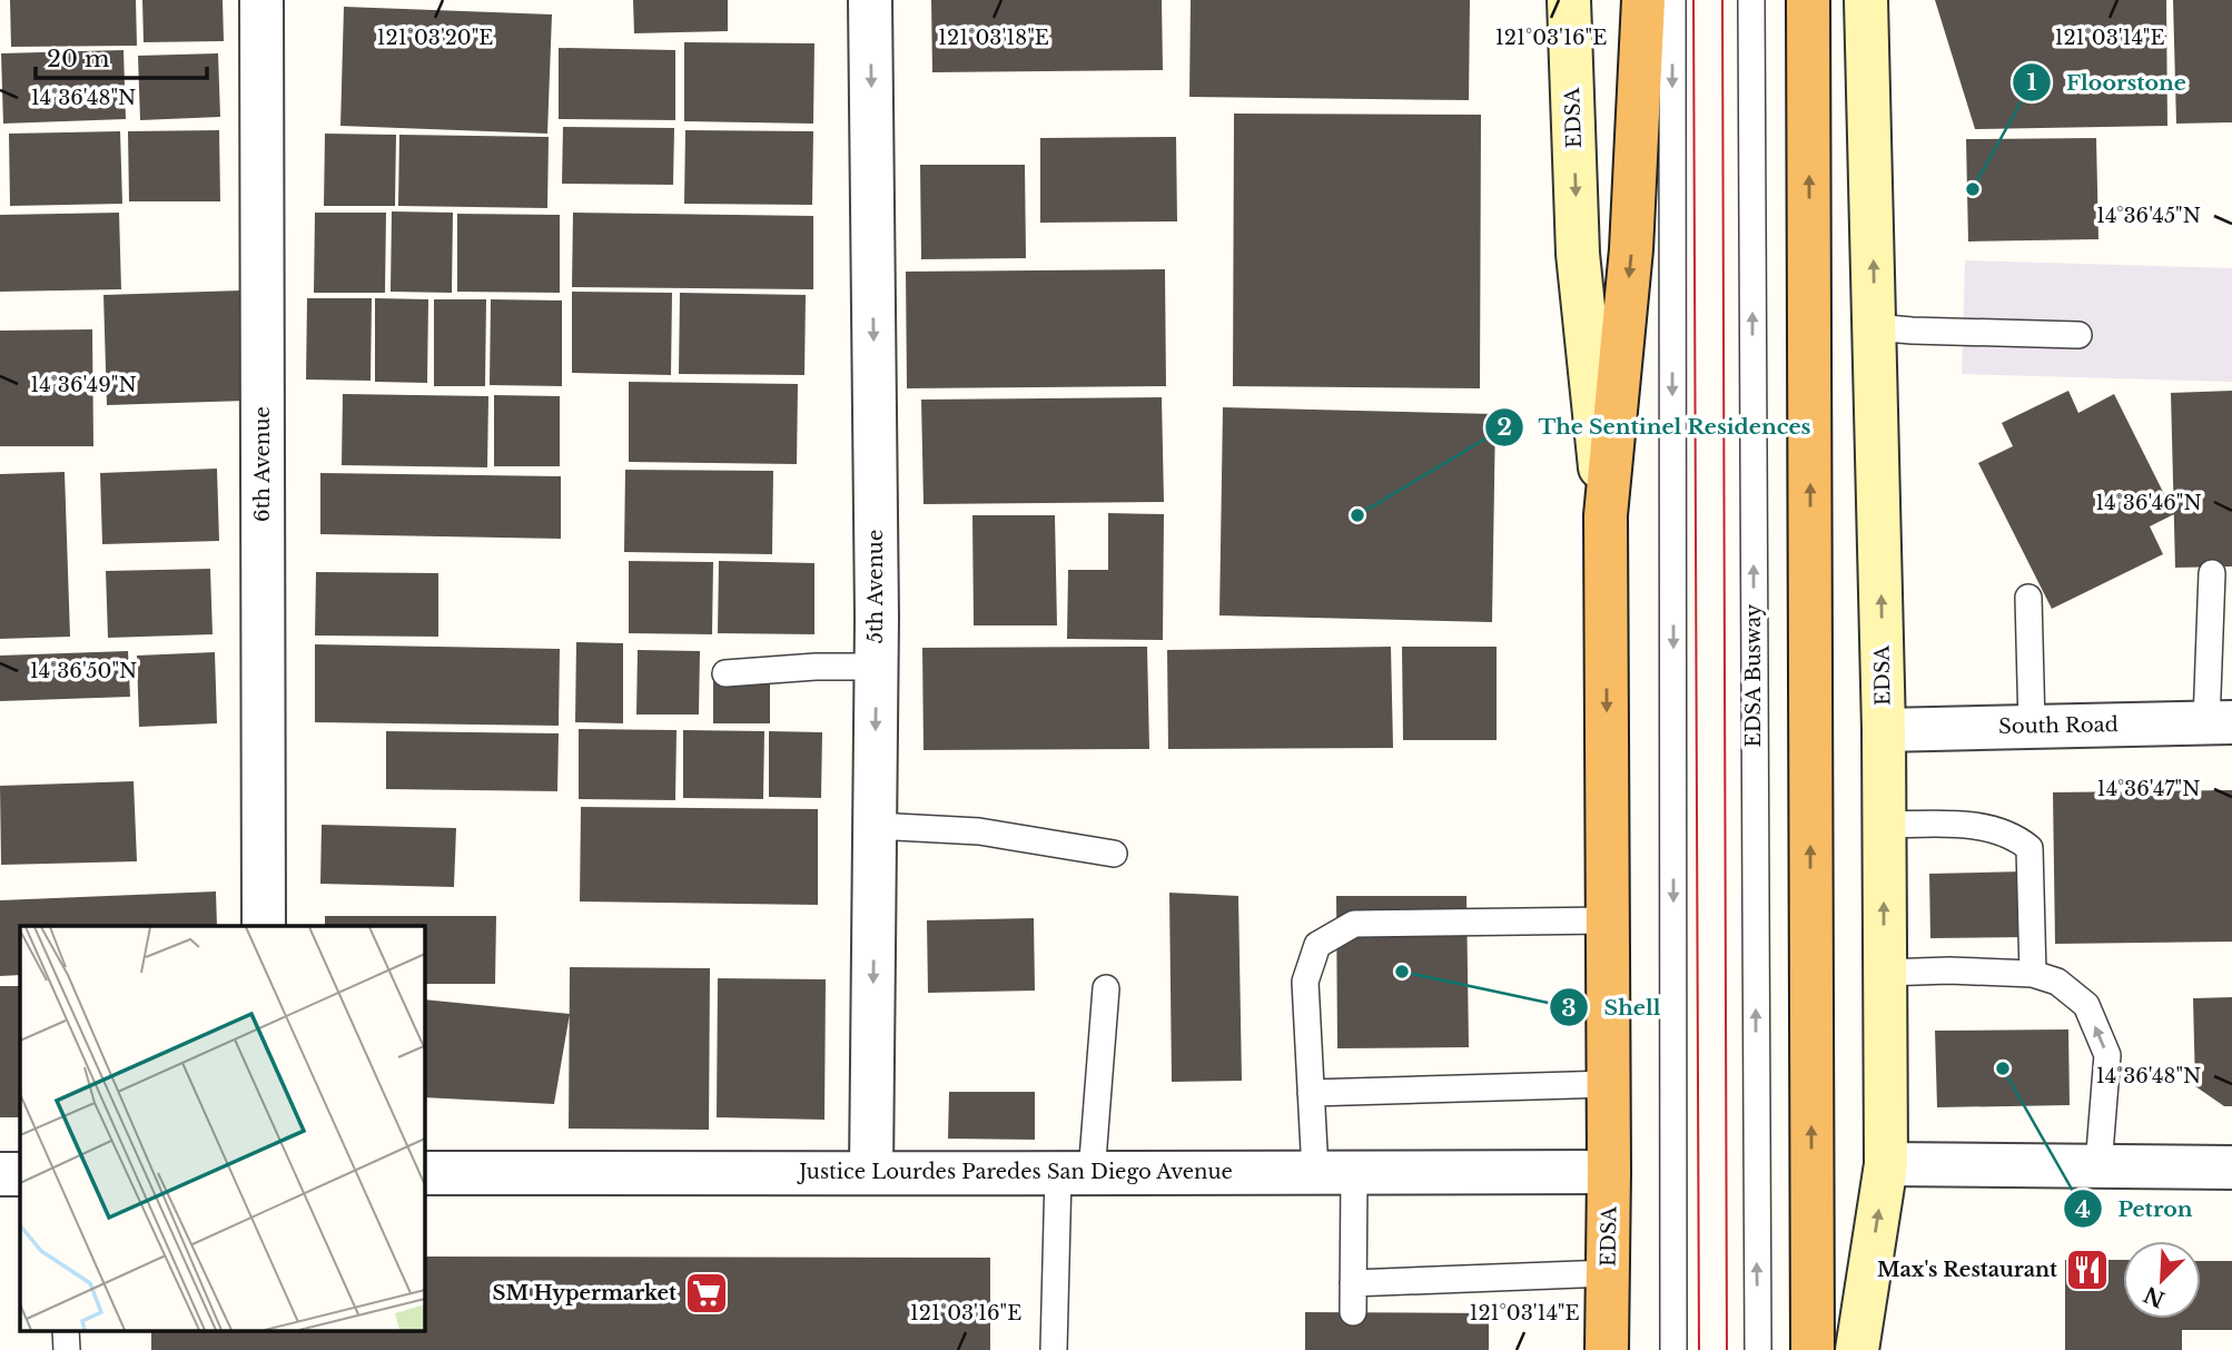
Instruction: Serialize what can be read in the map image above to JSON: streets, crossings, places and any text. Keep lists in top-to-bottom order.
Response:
{
  "streets": {
    "highway": ["EDSA"],
    "street": [
      "6th Avenue",
      "5th Avenue",
      "South Road",
      "Justice Lourdes Paredes San Diego Avenue"
    ],
    "lane": ["EDSA Busway"]
  },
  "crossings": [
    ["EDSA", "South Road"],
    ["EDSA", "Justice Lourdes Paredes San Diego Avenue"],
    ["5th Avenue", "Justice Lourdes Paredes San Diego Avenue"]
  ],
  "one_way": ["5th Avenue"],
  "places": {
    "other": [
      "Floorstone",
      "The Sentinel Residences",
      "Shell",
      "Petron"
    ],
    "restaurant": ["Max's Restaurant"],
    "supermarket": ["SM Hypermarket"]
  },
  "scale_bar": "20 m",
  "north": "bottom left",
  "coordinates": [
    "121°03'20\"E",
    "121°03'18\"E",
    "121°03'16\"E",
    "121°03'14\"E",
    "14°36'48\"N",
    "14°36'45\"N",
    "14°36'49\"N",
    "14°36'46\"N",
    "14°36'50\"N",
    "14°36'47\"N"
  ]
}
